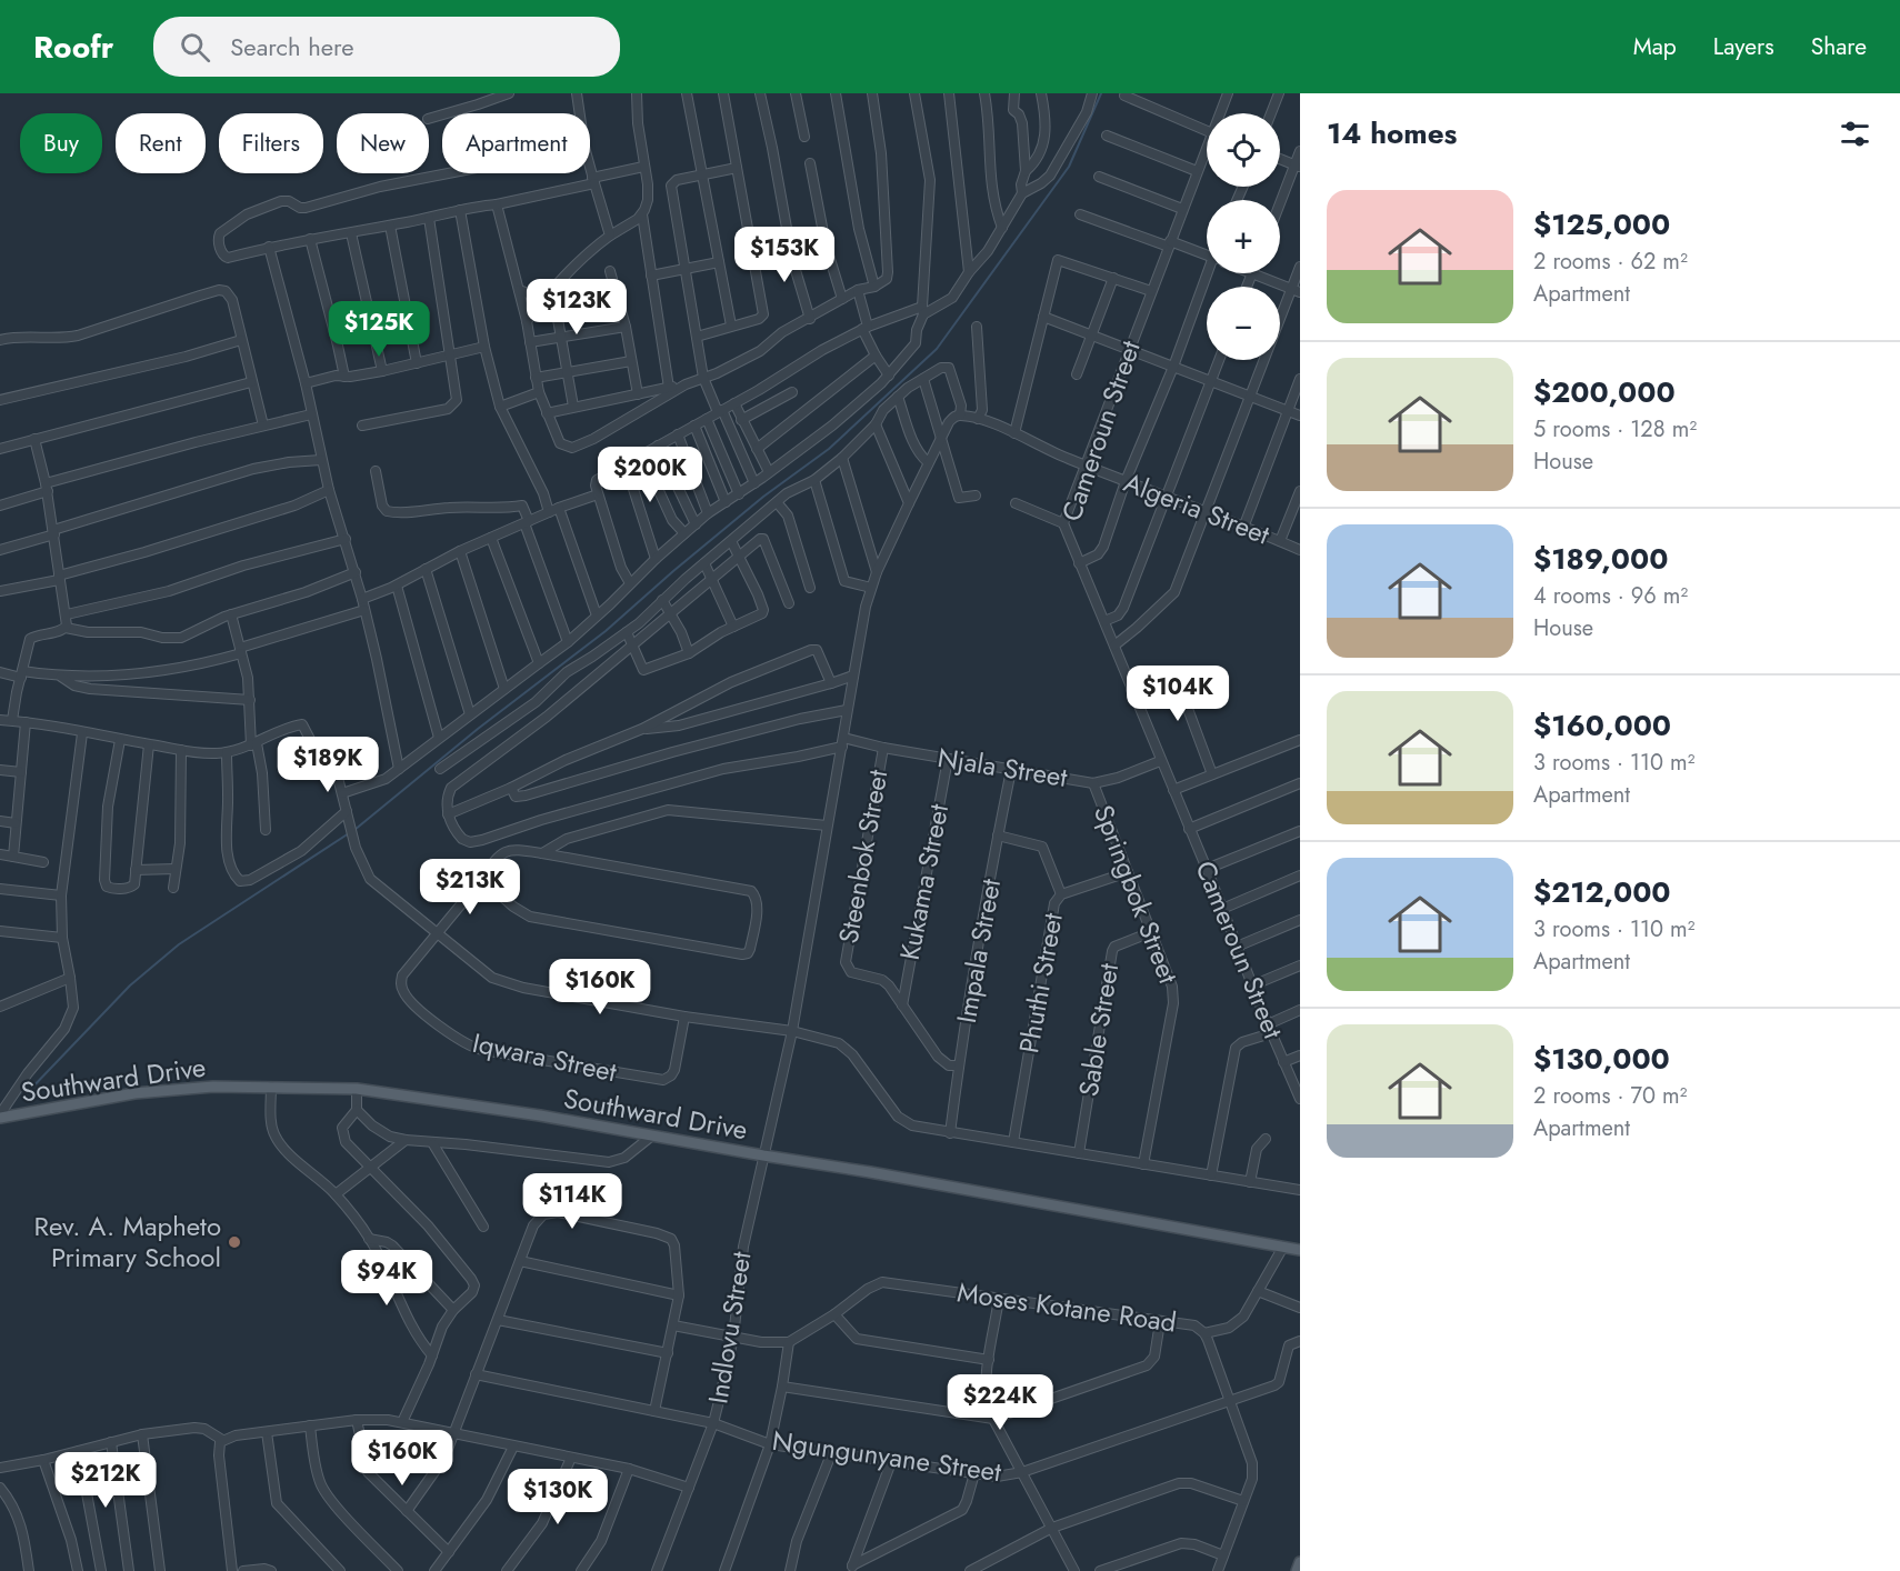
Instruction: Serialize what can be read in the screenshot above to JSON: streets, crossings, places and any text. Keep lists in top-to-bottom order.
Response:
{
  "streets": {
    "main road": ["Southward Drive"],
    "street": [
      "Cameroun Street",
      "Algeria Street",
      "Njala Street",
      "Steenbok Street",
      "Kukama Street",
      "Springbok Street",
      "Impala Street",
      "Phuthi Street",
      "Sable Street",
      "Iqwara Street",
      "Moses Kotane Road",
      "Indlovu Street",
      "Ngungunyane Street"
    ]
  },
  "crossings": [
    ["Cameroun Street", "Algeria Street"],
    ["Cameroun Street", "Njala Street"],
    ["Algeria Street", "Indlovu Street"],
    ["Njala Street", "Steenbok Street"],
    ["Njala Street", "Kukama Street"],
    ["Njala Street", "Springbok Street"],
    ["Njala Street", "Impala Street"],
    ["Njala Street", "Indlovu Street"],
    ["Steenbok Street", "Kukama Street"],
    ["Steenbok Street", "Impala Street"],
    ["Springbok Street", "Phuthi Street"],
    ["Springbok Street", "Sable Street"],
    ["Southward Drive", "Indlovu Street"],
    ["Moses Kotane Road", "Ngungunyane Street"],
    ["Indlovu Street", "Ngungunyane Street"]
  ],
  "places": ["Rev. A. Mapheto Primary School"],
  "page": {
    "header": "Roofr",
    "search": "Search here",
    "nav": ["Map", "Layers", "Share"],
    "heading": "14 homes",
    "map_buttons": ["+", "−"],
    "chip": [
      "Buy",
      "Rent",
      "Filters",
      "New",
      "Apartment"
    ],
    "list": [
      {
        "name": "$125,000",
        "note": "2 rooms · 62 m² · Apartment"
      },
      {
        "name": "$200,000",
        "note": "5 rooms · 128 m² · House"
      },
      {
        "name": "$189,000",
        "note": "4 rooms · 96 m² · House"
      },
      {
        "name": "$160,000",
        "note": "3 rooms · 110 m² · Apartment"
      },
      {
        "name": "$212,000",
        "note": "3 rooms · 110 m² · Apartment"
      },
      {
        "name": "$130,000",
        "note": "2 rooms · 70 m² · Apartment"
      }
    ],
    "price": [
      "$153K",
      "$123K",
      "$125K",
      "$200K",
      "$104K",
      "$189K",
      "$213K",
      "$160K",
      "$114K",
      "$94K",
      "$224K",
      "$160K",
      "$212K",
      "$130K"
    ]
  }
}
